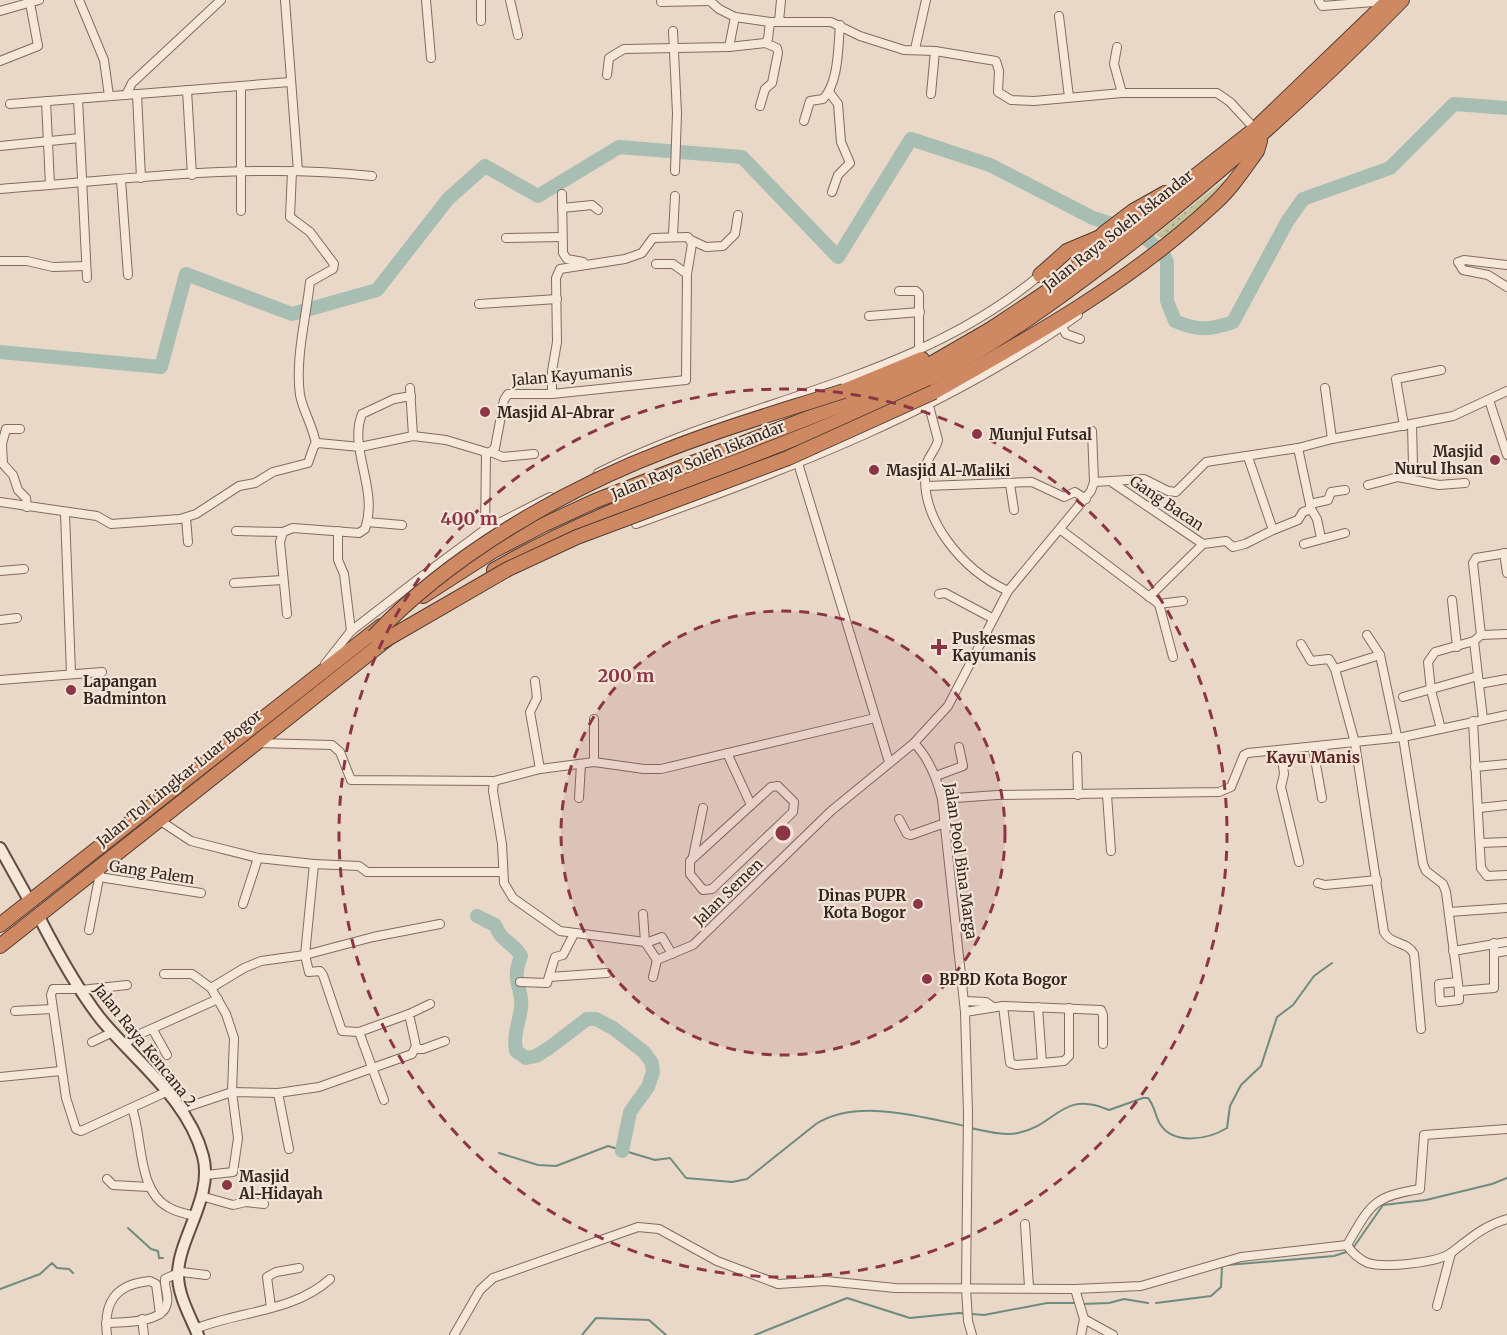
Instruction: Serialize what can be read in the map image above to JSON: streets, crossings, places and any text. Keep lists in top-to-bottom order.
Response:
{
  "streets": {
    "highway": ["Jalan Raya Soleh Iskandar", "Jalan Tol Lingkar Luar Bogor"],
    "street": [
      "Jalan Kayumanis",
      "Gang Bacan",
      "Jalan Pool Bina Marga",
      "Gang Palem",
      "Jalan Semen",
      "Jalan Raya Kencana 2"
    ]
  },
  "crossings": [
    ["Jalan Raya Soleh Iskandar", "Jalan Tol Lingkar Luar Bogor"],
    ["Jalan Raya Soleh Iskandar", "Gang Palem"],
    ["Jalan Raya Soleh Iskandar", "Jalan Raya Kencana 2"]
  ],
  "districts": ["Kayu Manis"],
  "places": {
    "other": [
      "Masjid Al-Abrar",
      "Munjul Futsal",
      "Masjid Nurul Ihsan",
      "Masjid Al-Maliki",
      "Lapangan Badminton",
      "Dinas PUPR Kota Bogor",
      "BPBD Kota Bogor",
      "Masjid Al-Hidayah"
    ],
    "health": ["Puskesmas Kayumanis"]
  },
  "rings": ["400 m", "200 m"]
}
